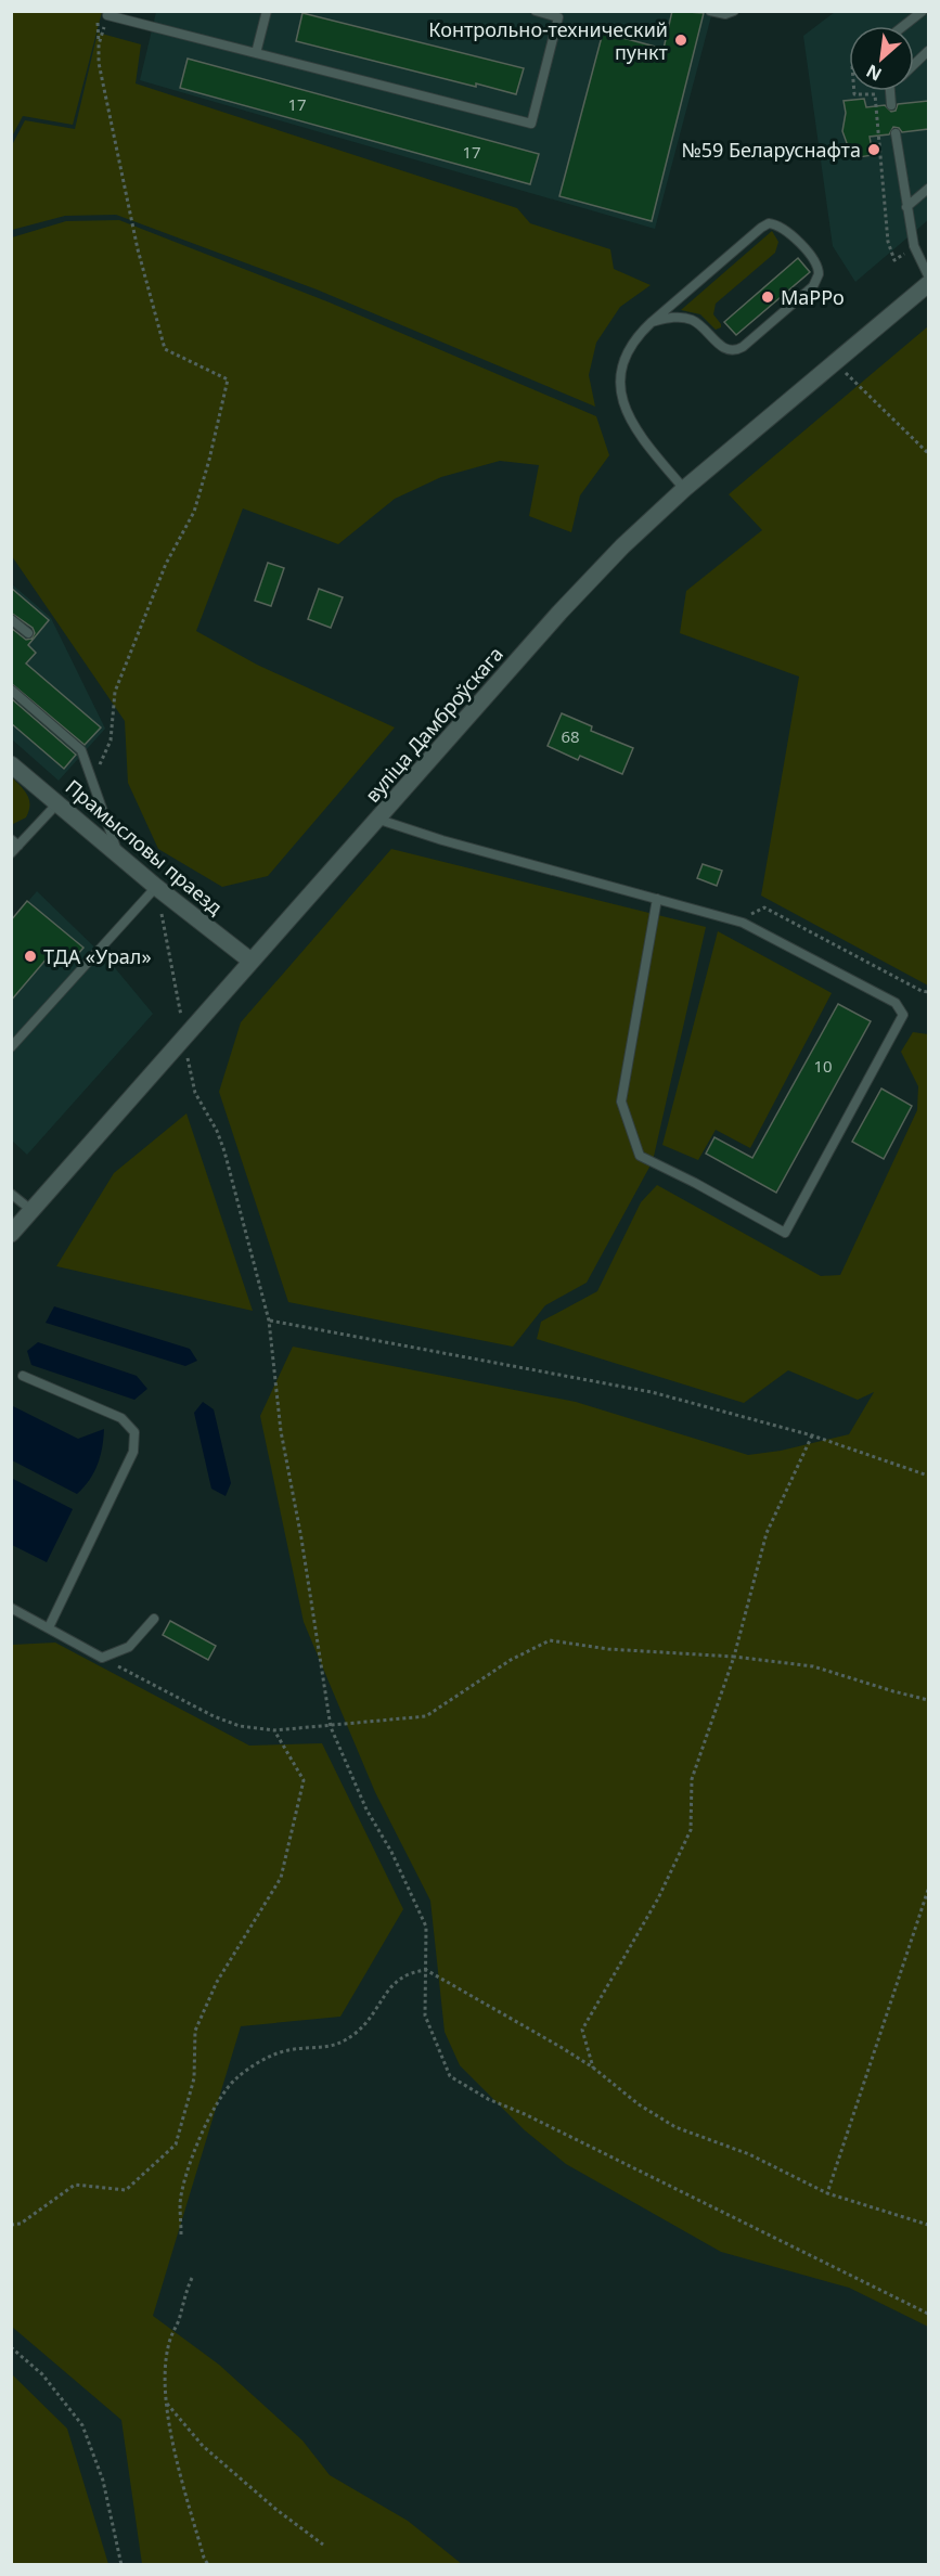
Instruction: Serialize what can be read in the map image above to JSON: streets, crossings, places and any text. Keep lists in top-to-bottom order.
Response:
{
  "streets": {
    "street": ["вуліца Дамброўскага", "Прамысловы праезд"]
  },
  "crossings": [
    ["вуліца Дамброўскага", "Прамысловы праезд"]
  ],
  "places": [
    "Контрольно-технический пункт",
    "№59 Беларуснафта",
    "МаРРо",
    "ТДА «Урал»"
  ],
  "house_numbers": [
    "17",
    "17",
    "68",
    "10"
  ],
  "north": "bottom left"
}
